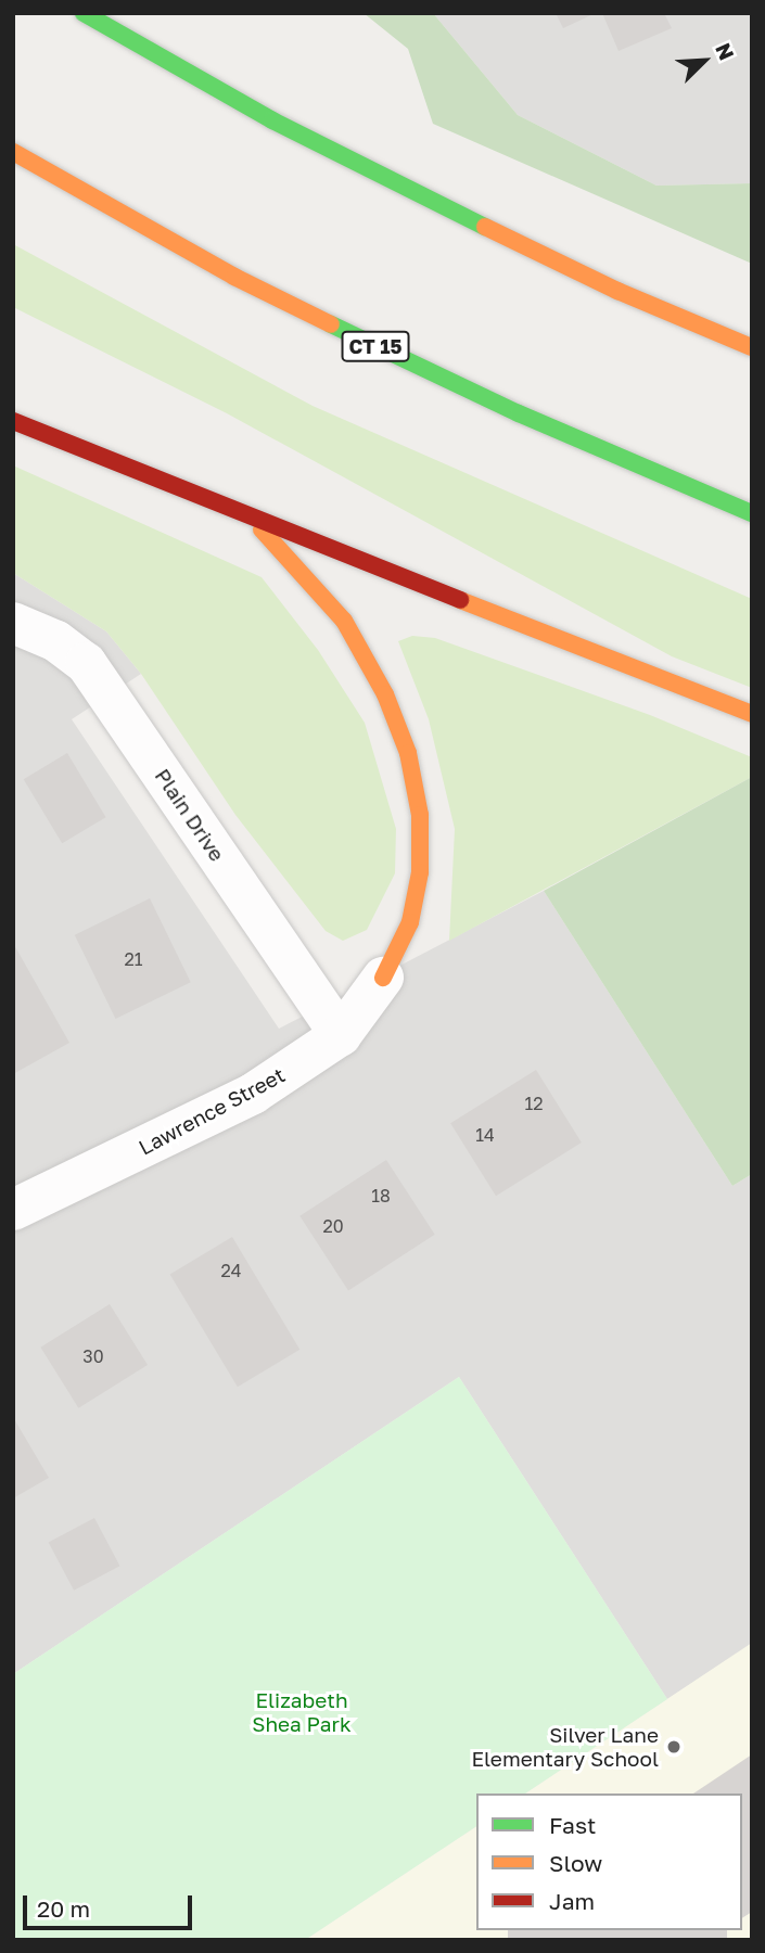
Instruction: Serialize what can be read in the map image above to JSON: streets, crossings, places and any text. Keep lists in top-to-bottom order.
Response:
{
  "streets": {
    "highway": ["CT 15"],
    "street": ["Plain Drive", "Lawrence Street"]
  },
  "crossings": [
    ["Plain Drive", "Lawrence Street"]
  ],
  "parks": ["Elizabeth Shea Park"],
  "places": ["Silver Lane Elementary School"],
  "house_numbers": [
    "21",
    "12",
    "14",
    "18",
    "20",
    "24",
    "30"
  ],
  "legend": ["Fast", "Slow", "Jam"],
  "scale_bar": "20 m",
  "north": "top right"
}
